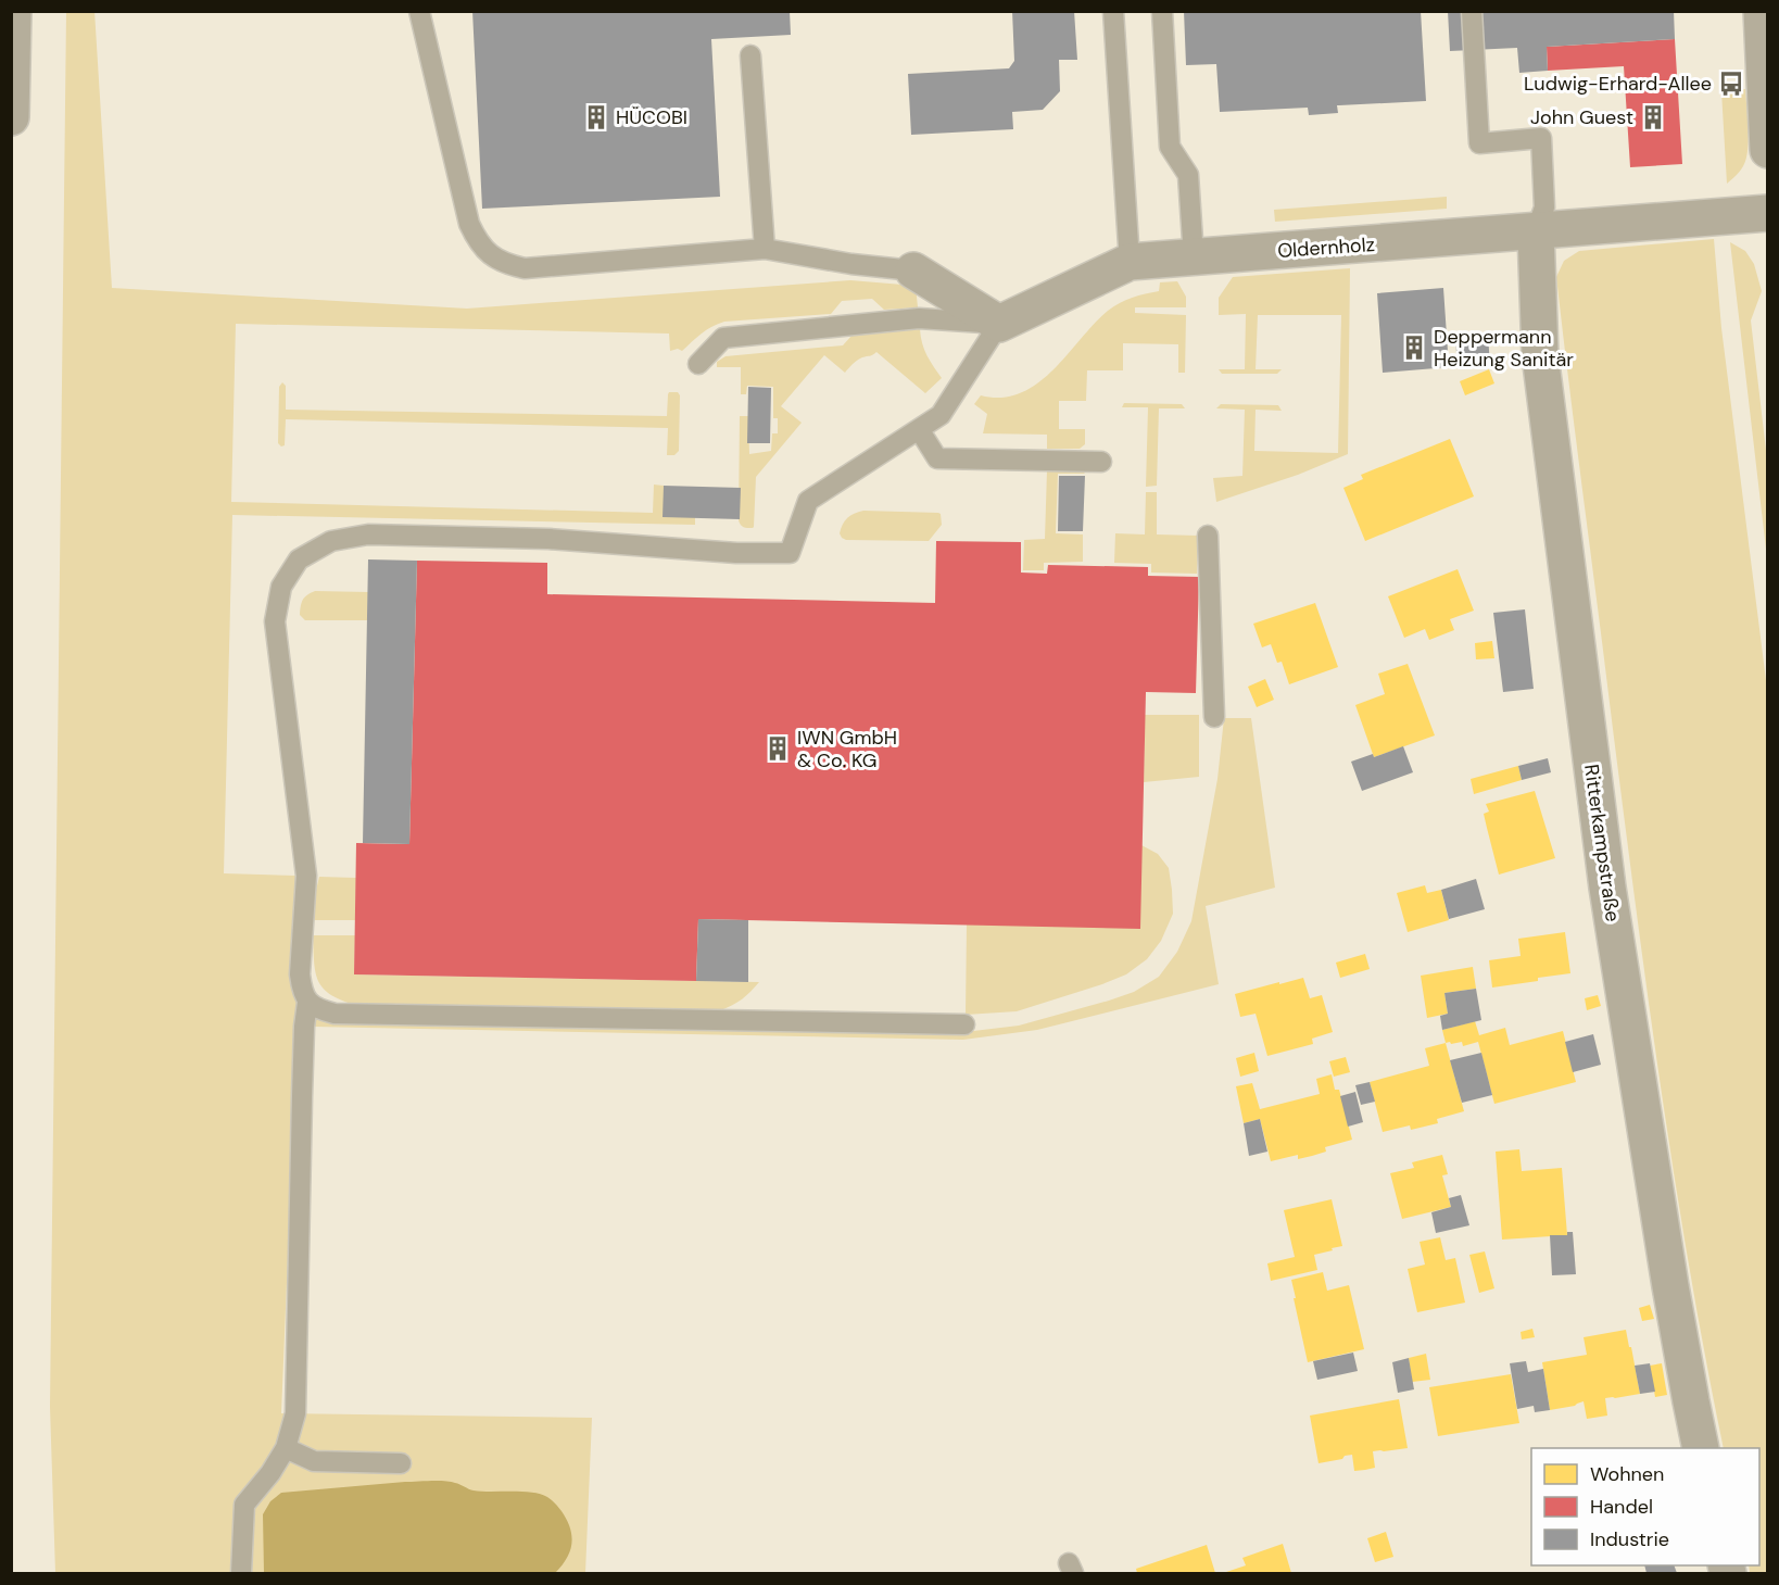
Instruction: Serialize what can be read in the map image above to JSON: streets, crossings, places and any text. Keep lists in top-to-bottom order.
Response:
{
  "streets": {
    "main road": ["Oldernholz", "Ritterkampstraße"]
  },
  "crossings": [
    ["Oldernholz", "Ritterkampstraße"]
  ],
  "places": {
    "bus stop": ["Ludwig-Erhard-Allee"],
    "building": [
      "HÜCOBI",
      "John Guest",
      "Deppermann Heizung Sanitär",
      "IWN GmbH & Co. KG"
    ]
  },
  "legend": ["Wohnen", "Handel", "Industrie"]
}
